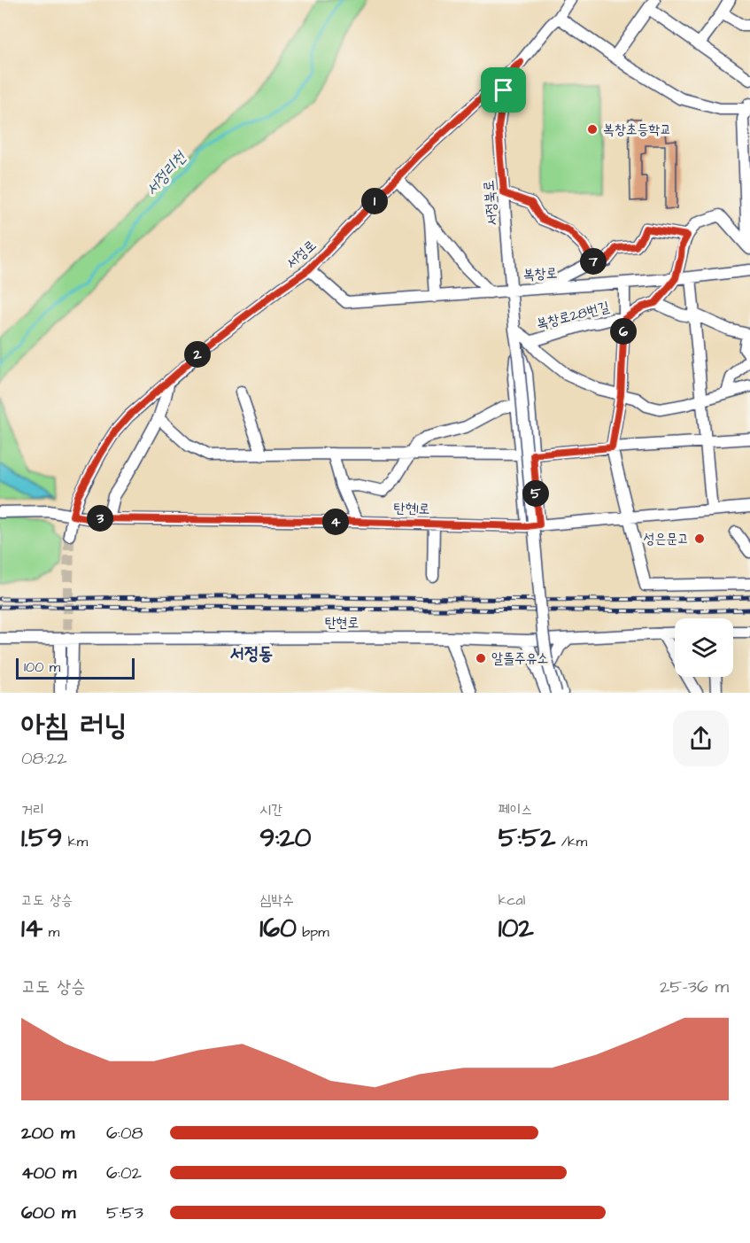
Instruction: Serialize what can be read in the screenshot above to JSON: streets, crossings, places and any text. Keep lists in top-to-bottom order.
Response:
{
  "streets": {
    "street": [
      "서정북로",
      "서정로",
      "복창로",
      "복창로28번길",
      "탄현1로",
      "탄현로"
    ]
  },
  "crossings": [
    ["서정북로", "서정로"],
    ["서정북로", "복창로"],
    ["서정북로", "복창로28번길"],
    ["서정로", "복창로"],
    ["서정로", "탄현1로"],
    ["복창로", "복창로28번길"],
    ["복창로28번길", "탄현1로"]
  ],
  "districts": ["서정동"],
  "water": ["서정리천"],
  "places": ["복창초등학교", "성은문고", "알뜰주유소"],
  "scale_bar": "100 m",
  "page": {
    "pins": [
      "1",
      "7",
      "6",
      "2",
      "5",
      "3",
      "4"
    ],
    "scale": "100 m",
    "heading": ["아침 러닝", "08:22"],
    "stats": [
      ["거리", "1.59 km"],
      ["시간", "9:20"],
      ["페이스", "5:52 /km"],
      ["고도 상승", "14 m"],
      ["심박수", "160 bpm"],
      ["kcal", "102"]
    ],
    "chart": ["고도 상승", "25–36 m"],
    "list": [
      {
        "name": "200 m",
        "note": "6:08"
      },
      {
        "name": "400 m",
        "note": "6:02"
      },
      {
        "name": "600 m",
        "note": "5:53"
      }
    ]
  }
}
